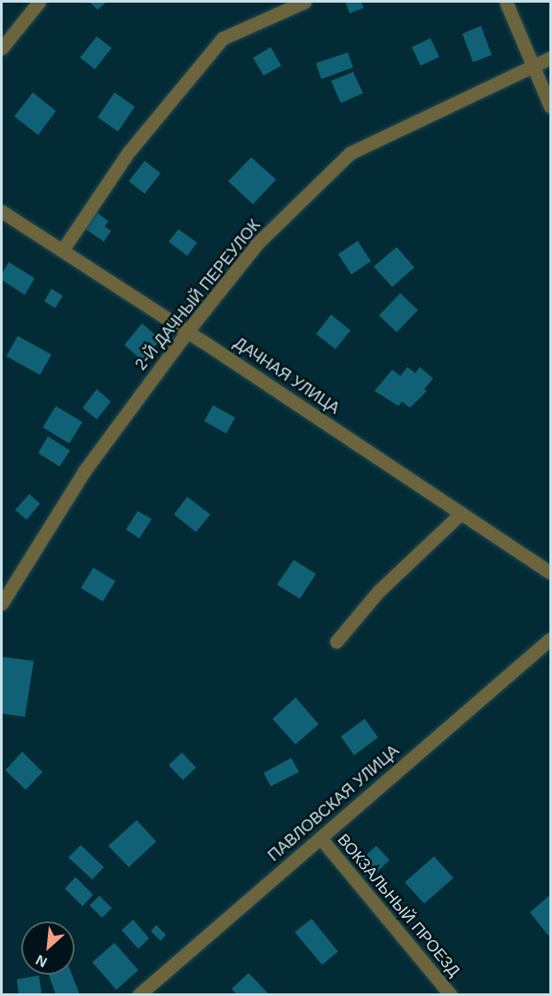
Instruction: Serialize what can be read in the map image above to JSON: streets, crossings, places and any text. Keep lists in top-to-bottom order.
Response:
{
  "streets": {
    "street": [
      "2-Й ДАЧНЫЙ ПЕРЕУЛОК",
      "ДАЧНАЯ УЛИЦА",
      "ПАВЛОВСКАЯ УЛИЦА",
      "ВОКЗАЛЬНЫЙ ПРОЕЗД"
    ]
  },
  "crossings": [
    ["2-Й ДАЧНЫЙ ПЕРЕУЛОК", "ДАЧНАЯ УЛИЦА"],
    ["ПАВЛОВСКАЯ УЛИЦА", "ВОКЗАЛЬНЫЙ ПРОЕЗД"]
  ],
  "north": "bottom left"
}
